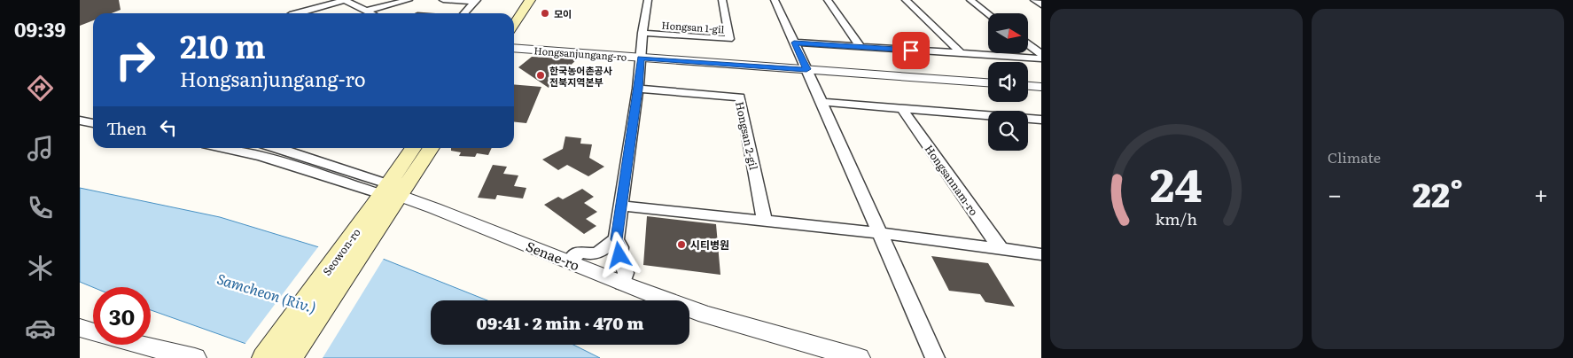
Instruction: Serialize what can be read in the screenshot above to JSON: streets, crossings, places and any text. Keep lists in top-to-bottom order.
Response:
{
  "streets": {
    "main road": ["Seowon-ro"],
    "street": [
      "Hongsan 1-gil",
      "Hongsanjungang-ro",
      "Hongsan 2-gil",
      "Hongsannam-ro",
      "Senae-ro"
    ]
  },
  "crossings": [
    ["Seowon-ro", "Senae-ro"]
  ],
  "water": ["Samcheon (Riv.)"],
  "places": ["모이", "한국농어촌공사 전북지역본부", "시티병원"],
  "north": "right",
  "page": {
    "tabs": "09:39",
    "tile": "Climate",
    "turn": ["210 m", "Hongsanjungang-ro"],
    "then": "Then",
    "heat": ["−", "22°", "+"],
    "limit": "30",
    "trip": "09:41 · 2 min · 470 m",
    "gauge": ["24", "km/h"]
  }
}
